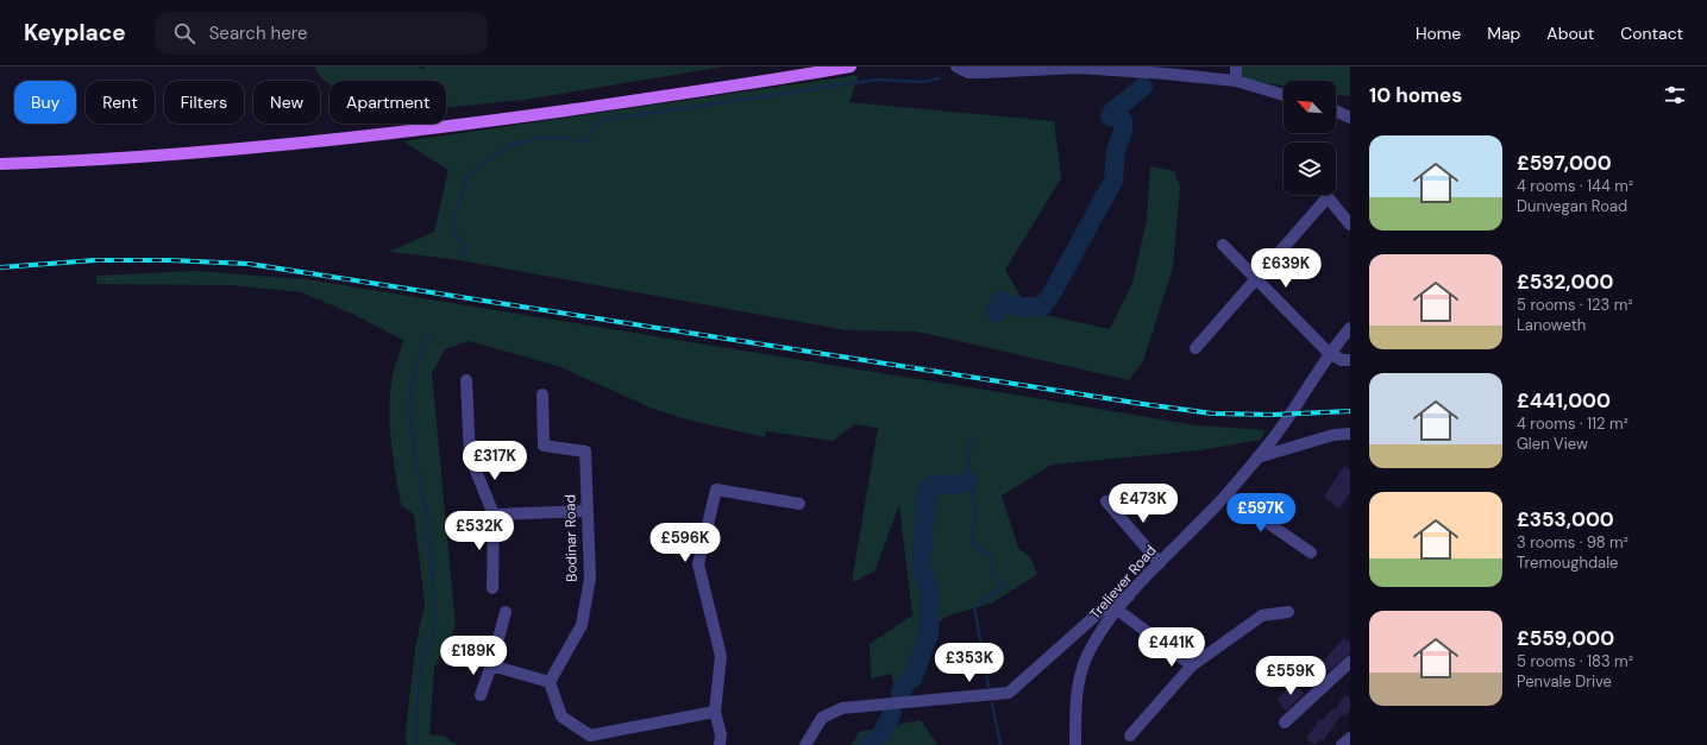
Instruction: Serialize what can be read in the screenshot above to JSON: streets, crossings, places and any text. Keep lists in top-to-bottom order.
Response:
{
  "streets": {
    "street": ["Bodinar Road", "Treliever Road"]
  },
  "north": "top left",
  "page": {
    "header": "Keyplace",
    "search": "Search here",
    "nav": [
      "Home",
      "Map",
      "About",
      "Contact"
    ],
    "heading": "10 homes",
    "chip": [
      "Buy",
      "Rent",
      "Filters",
      "New",
      "Apartment"
    ],
    "list": [
      {
        "name": "£597,000",
        "note": "4 rooms · 144 m² · Dunvegan Road"
      },
      {
        "name": "£532,000",
        "note": "5 rooms · 123 m² · Lanoweth"
      },
      {
        "name": "£441,000",
        "note": "4 rooms · 112 m² · Glen View"
      },
      {
        "name": "£353,000",
        "note": "3 rooms · 98 m² · Tremoughdale"
      },
      {
        "name": "£559,000",
        "note": "5 rooms · 183 m² · Penvale Drive"
      }
    ],
    "price": [
      "£639K",
      "£317K",
      "£473K",
      "£597K",
      "£532K",
      "£596K",
      "£441K",
      "£189K",
      "£353K",
      "£559K"
    ]
  }
}
